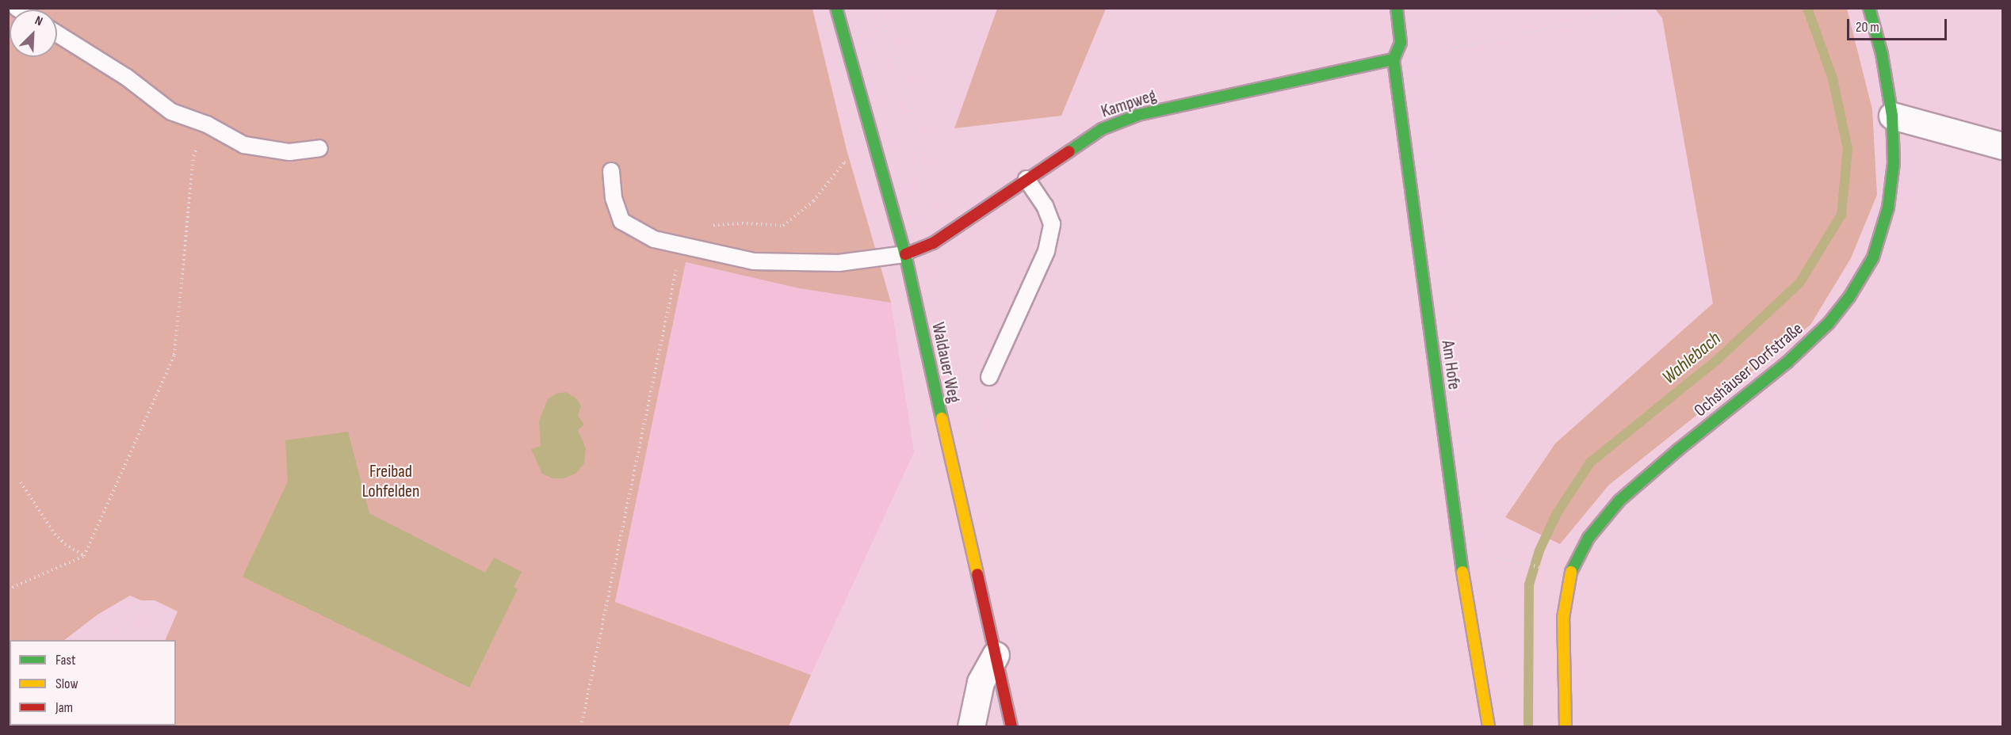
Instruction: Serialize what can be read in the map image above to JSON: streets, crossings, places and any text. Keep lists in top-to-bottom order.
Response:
{
  "streets": {
    "street": [
      "Kampweg",
      "Waldauer Weg",
      "Am Hofe",
      "Ochshäuser Dorfstraße"
    ]
  },
  "crossings": [
    ["Kampweg", "Waldauer Weg"],
    ["Kampweg", "Am Hofe"]
  ],
  "water": ["Wahlebach"],
  "parks": ["Freibad Lohfelden"],
  "legend": ["Fast", "Slow", "Jam"],
  "scale_bar": "20 m",
  "north": "top right"
}
